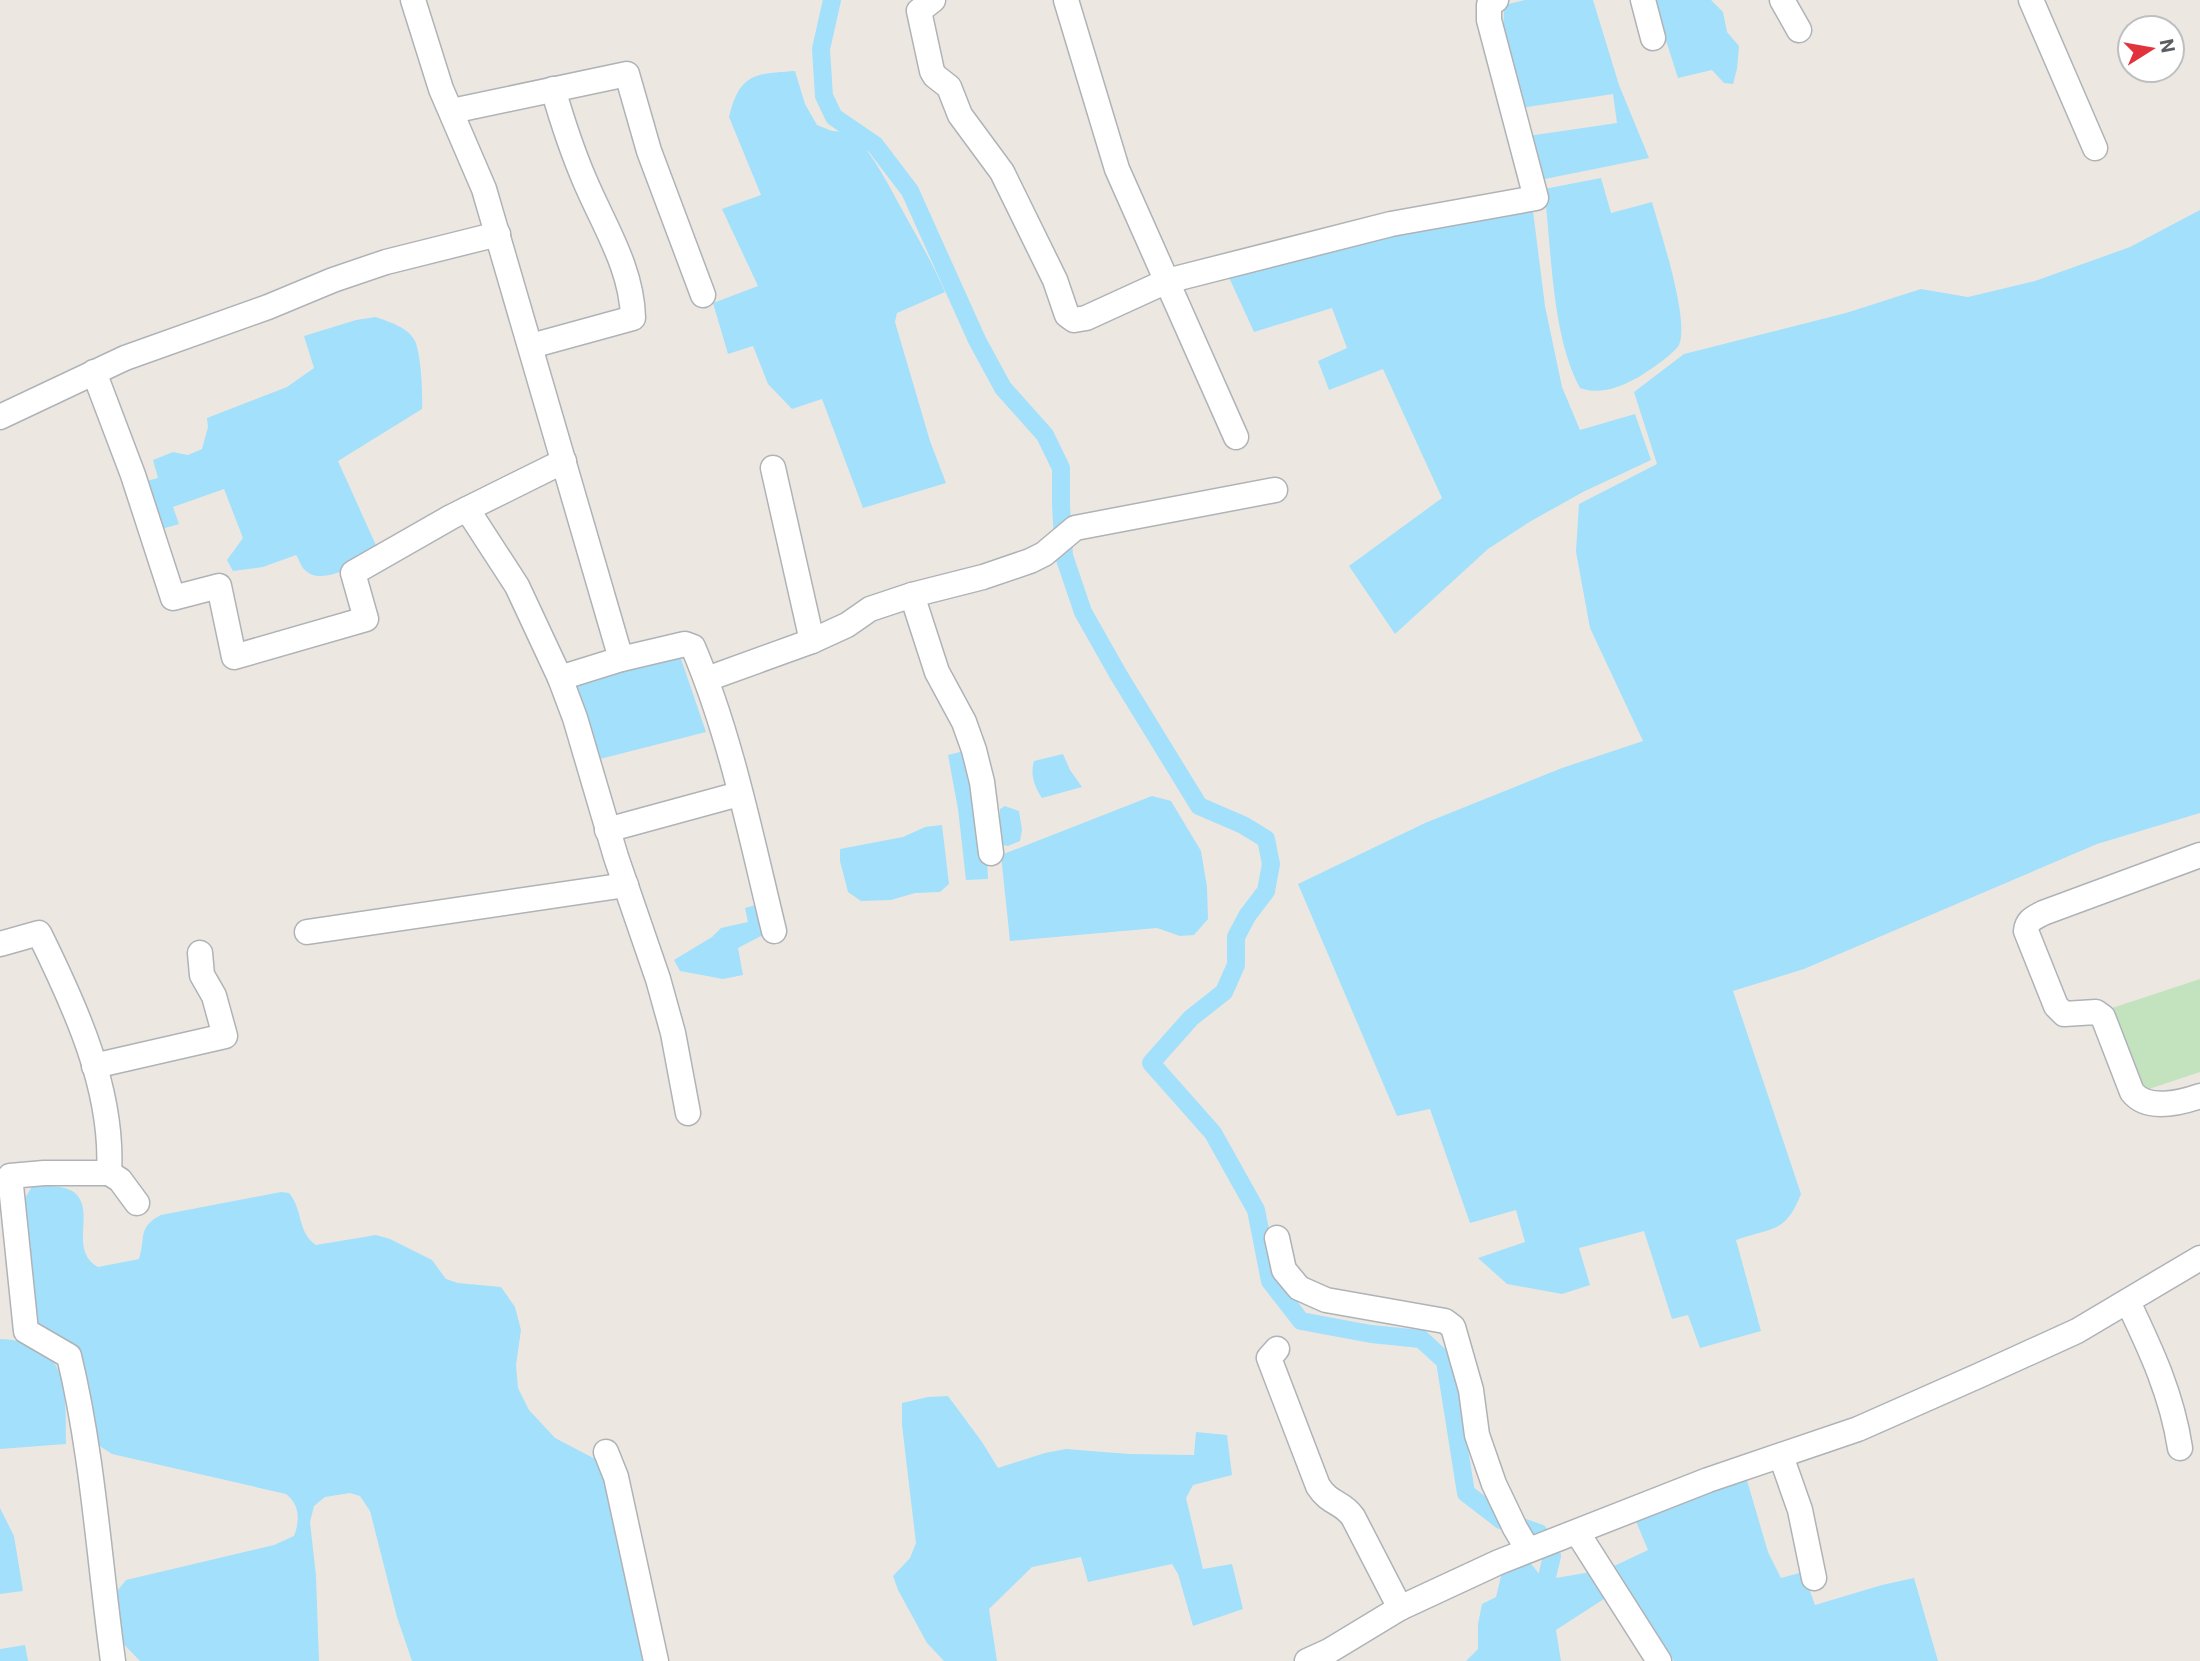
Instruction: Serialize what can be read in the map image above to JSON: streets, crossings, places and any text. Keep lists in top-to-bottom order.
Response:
{
  "north": "right"
}
